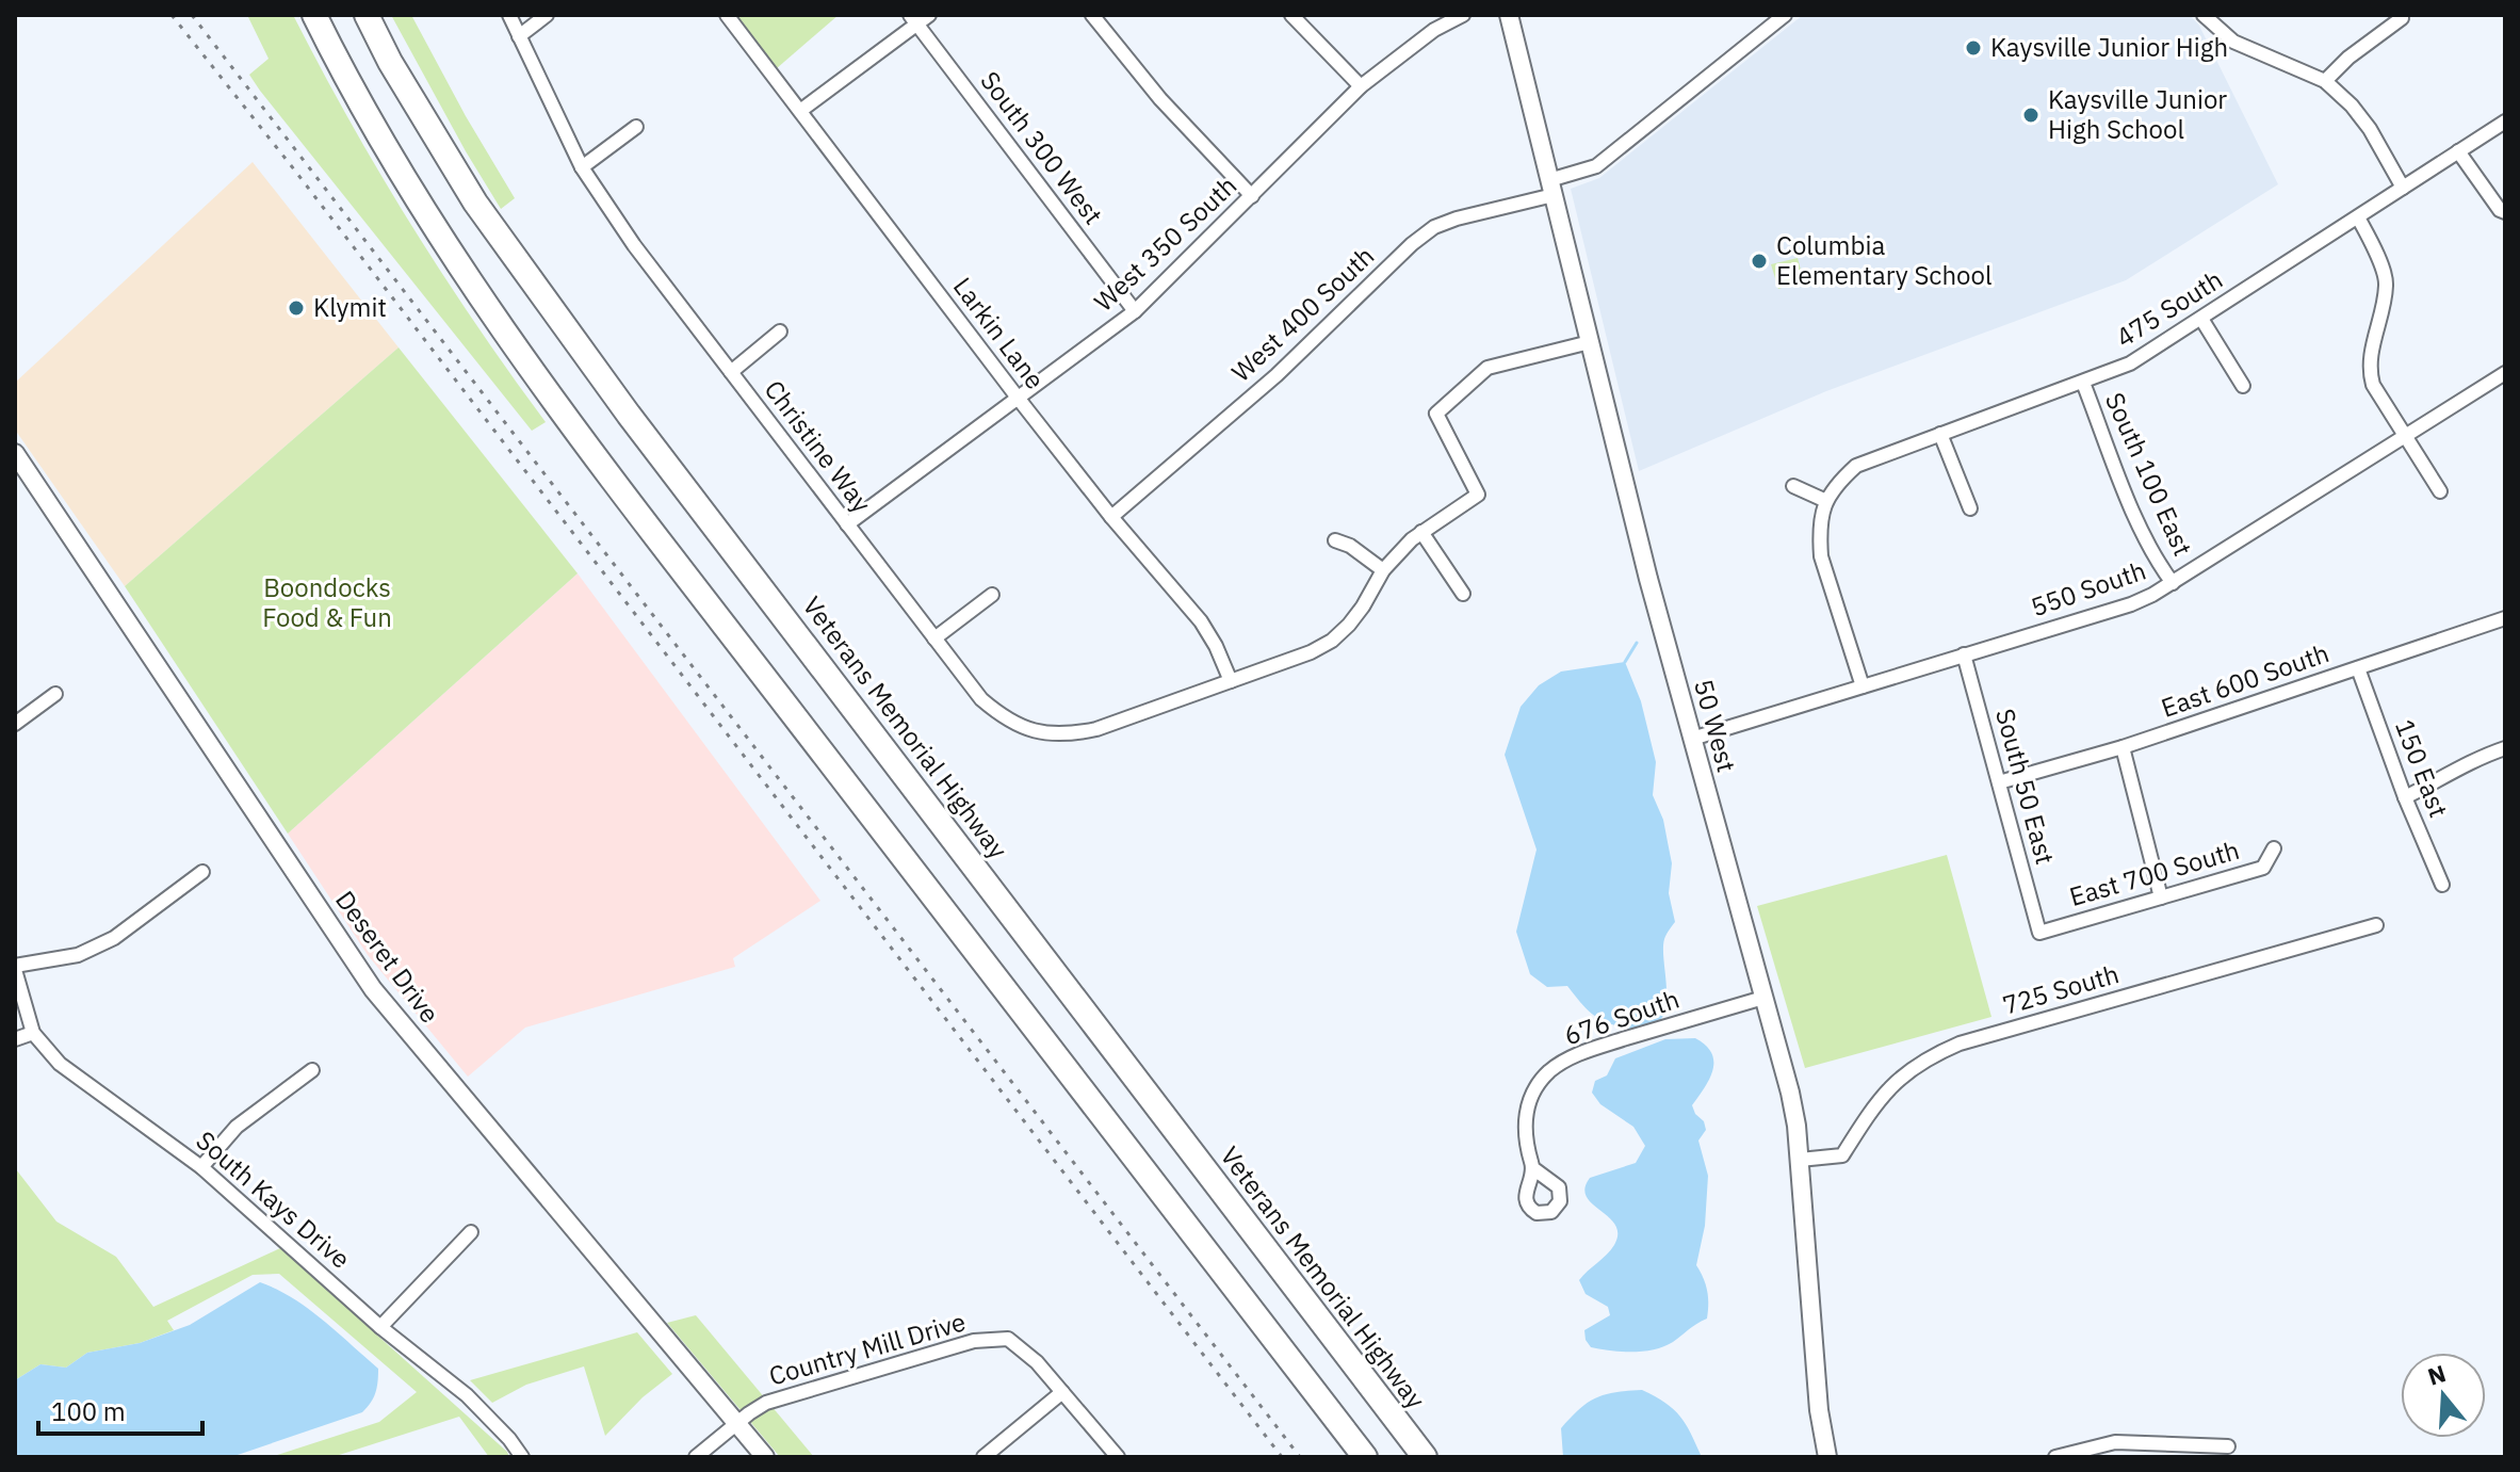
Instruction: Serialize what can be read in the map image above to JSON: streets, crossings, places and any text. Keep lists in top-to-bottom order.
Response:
{
  "streets": {
    "highway": ["Veterans Memorial Highway"],
    "street": [
      "South 300 West",
      "West 350 South",
      "475 South",
      "West 400 South",
      "Larkin Lane",
      "Christine Way",
      "South 100 East",
      "550 South",
      "East 600 South",
      "50 West",
      "150 East",
      "South 50 East",
      "East 700 South",
      "Deseret Drive",
      "725 South",
      "676 South",
      "South Kays Drive",
      "Country Mill Drive"
    ]
  },
  "crossings": [
    ["South 300 West", "West 350 South"],
    ["West 350 South", "Larkin Lane"],
    ["West 350 South", "Christine Way"],
    ["475 South", "South 100 East"],
    ["West 400 South", "Larkin Lane"],
    ["West 400 South", "50 West"],
    ["Larkin Lane", "Christine Way"],
    ["Christine Way", "50 West"],
    ["South 100 East", "550 South"],
    ["550 South", "50 West"],
    ["550 South", "South 50 East"],
    ["East 600 South", "150 East"],
    ["East 600 South", "South 50 East"],
    ["50 West", "725 South"],
    ["50 West", "676 South"],
    ["South 50 East", "East 700 South"],
    ["Deseret Drive", "Country Mill Drive"]
  ],
  "parks": ["Boondocks Food & Fun"],
  "places": [
    "Kaysville Junior High",
    "Kaysville Junior High School",
    "Columbia Elementary School",
    "Klymit"
  ],
  "scale_bar": "100 m",
  "north": "top"
}
